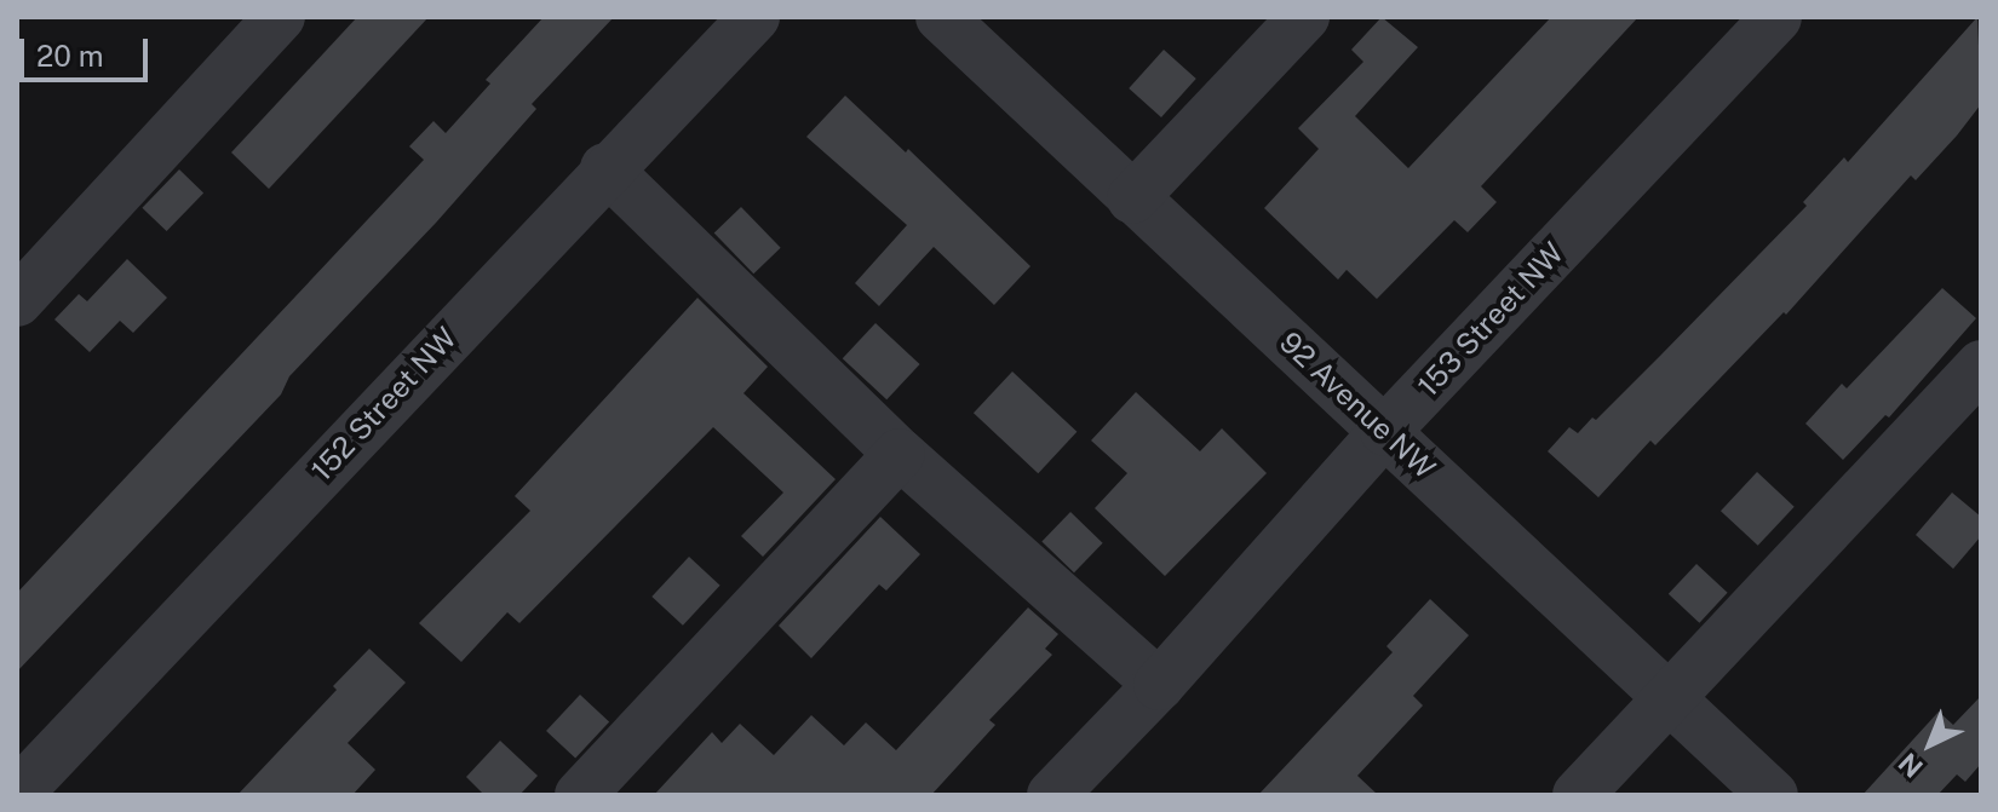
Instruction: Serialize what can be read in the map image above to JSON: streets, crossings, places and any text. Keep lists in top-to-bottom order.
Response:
{
  "streets": {
    "street": ["153 Street NW", "152 Street NW", "92 Avenue NW"]
  },
  "crossings": [
    ["153 Street NW", "92 Avenue NW"]
  ],
  "scale_bar": "20 m",
  "north": "bottom left"
}
